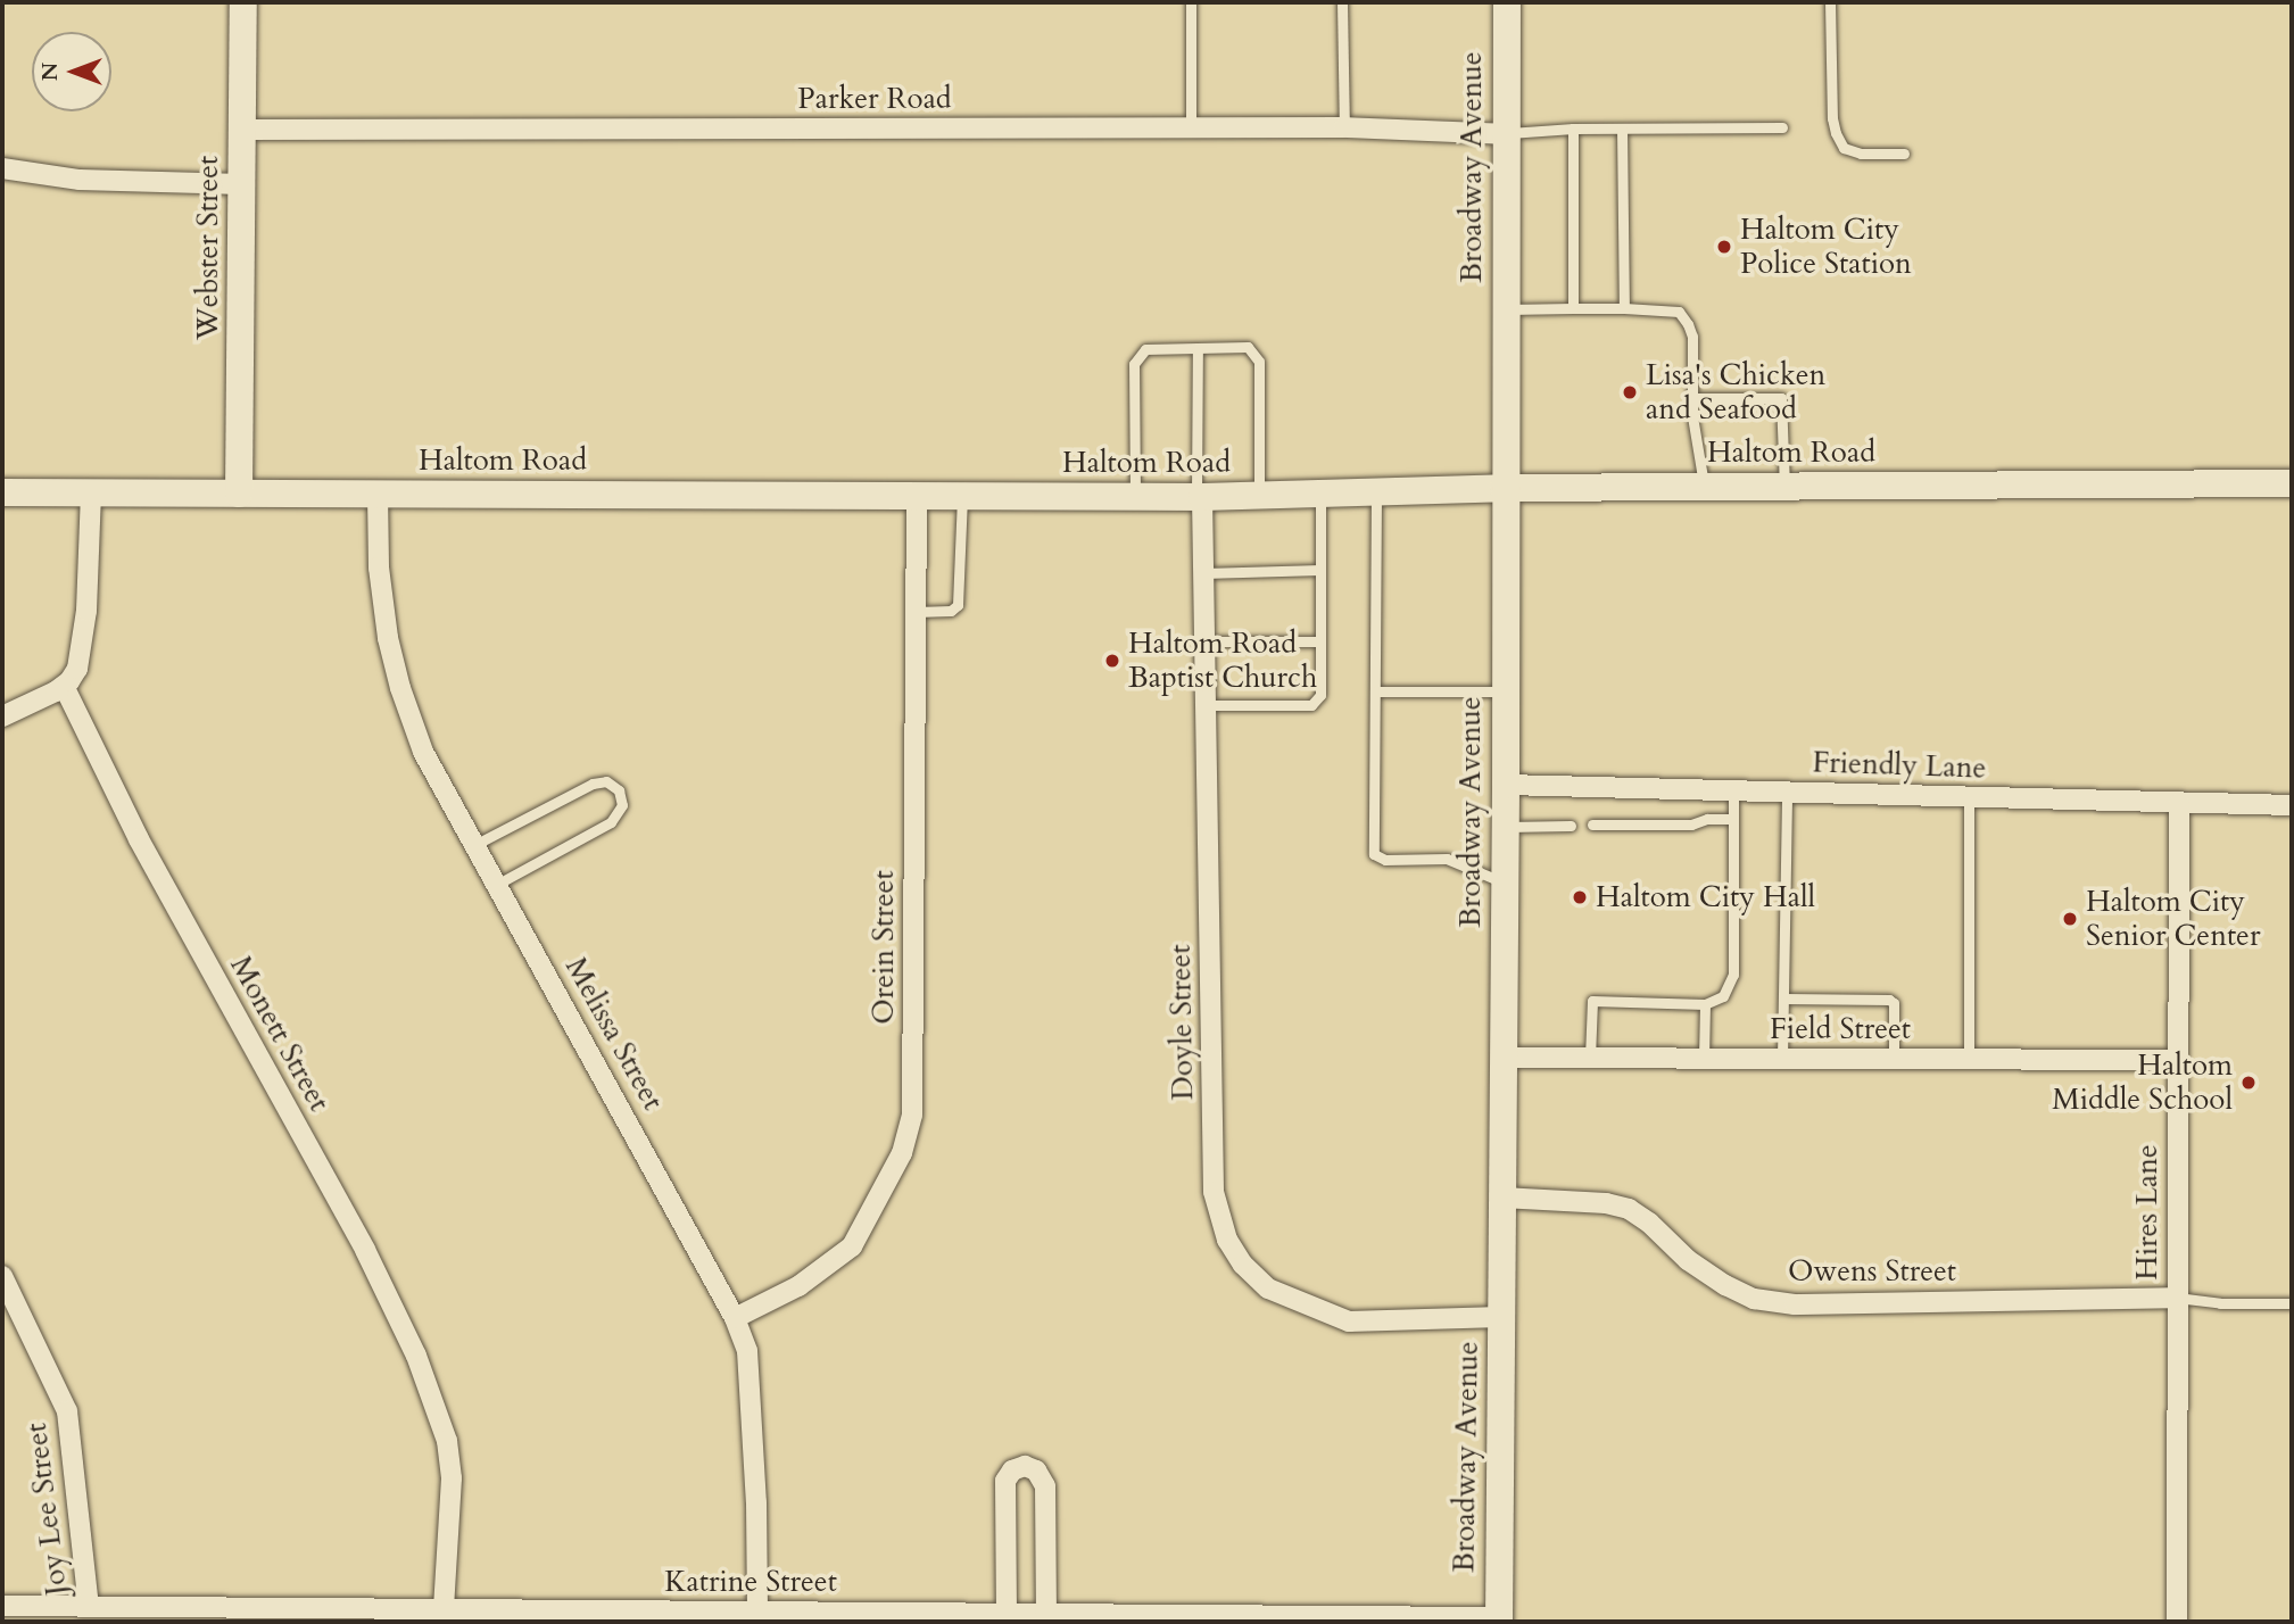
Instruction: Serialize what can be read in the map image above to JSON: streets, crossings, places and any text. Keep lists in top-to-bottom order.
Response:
{
  "streets": {
    "main road": ["Broadway Avenue", "Webster Street", "Haltom Road"],
    "street": [
      "Parker Road",
      "Friendly Lane",
      "Orein Street",
      "Doyle Street",
      "Field Street",
      "Monett Street",
      "Melissa Street",
      "Hires Lane",
      "Owens Street",
      "Joy Lee Street",
      "Katrine Street"
    ]
  },
  "crossings": [
    ["Parker Road", "Broadway Avenue"],
    ["Parker Road", "Webster Street"],
    ["Broadway Avenue", "Haltom Road"],
    ["Broadway Avenue", "Friendly Lane"],
    ["Broadway Avenue", "Doyle Street"],
    ["Broadway Avenue", "Field Street"],
    ["Broadway Avenue", "Owens Street"],
    ["Broadway Avenue", "Katrine Street"],
    ["Webster Street", "Haltom Road"],
    ["Haltom Road", "Orein Street"],
    ["Haltom Road", "Doyle Street"],
    ["Haltom Road", "Melissa Street"],
    ["Friendly Lane", "Hires Lane"],
    ["Orein Street", "Melissa Street"],
    ["Field Street", "Hires Lane"],
    ["Monett Street", "Katrine Street"],
    ["Melissa Street", "Katrine Street"],
    ["Hires Lane", "Owens Street"],
    ["Joy Lee Street", "Katrine Street"]
  ],
  "places": [
    "Haltom City Police Station",
    "Lisa's Chicken and Seafood",
    "Haltom Road Baptist Church",
    "Haltom City Hall",
    "Haltom City Senior Center",
    "Haltom Middle School"
  ],
  "north": "left"
}
